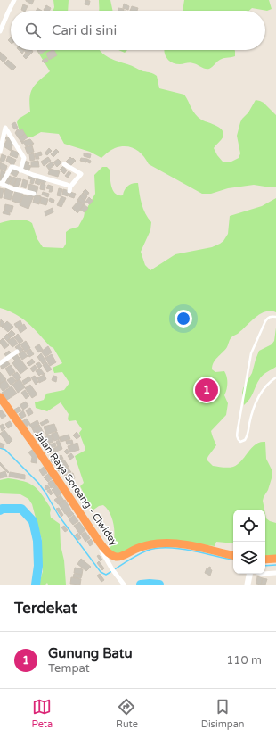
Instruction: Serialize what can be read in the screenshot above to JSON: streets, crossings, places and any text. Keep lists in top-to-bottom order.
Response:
{
  "streets": {
    "highway": ["Jalan Raya Soreang - Ciwidey"]
  },
  "page": {
    "search": "Cari di sini",
    "pins": "1",
    "heading": "Terdekat",
    "list": [
      {
        "mark": "1",
        "name": "Gunung Batu",
        "note": "Tempat",
        "value": "110 m"
      }
    ],
    "nav": ["Peta", "Rute", "Disimpan"]
  }
}
